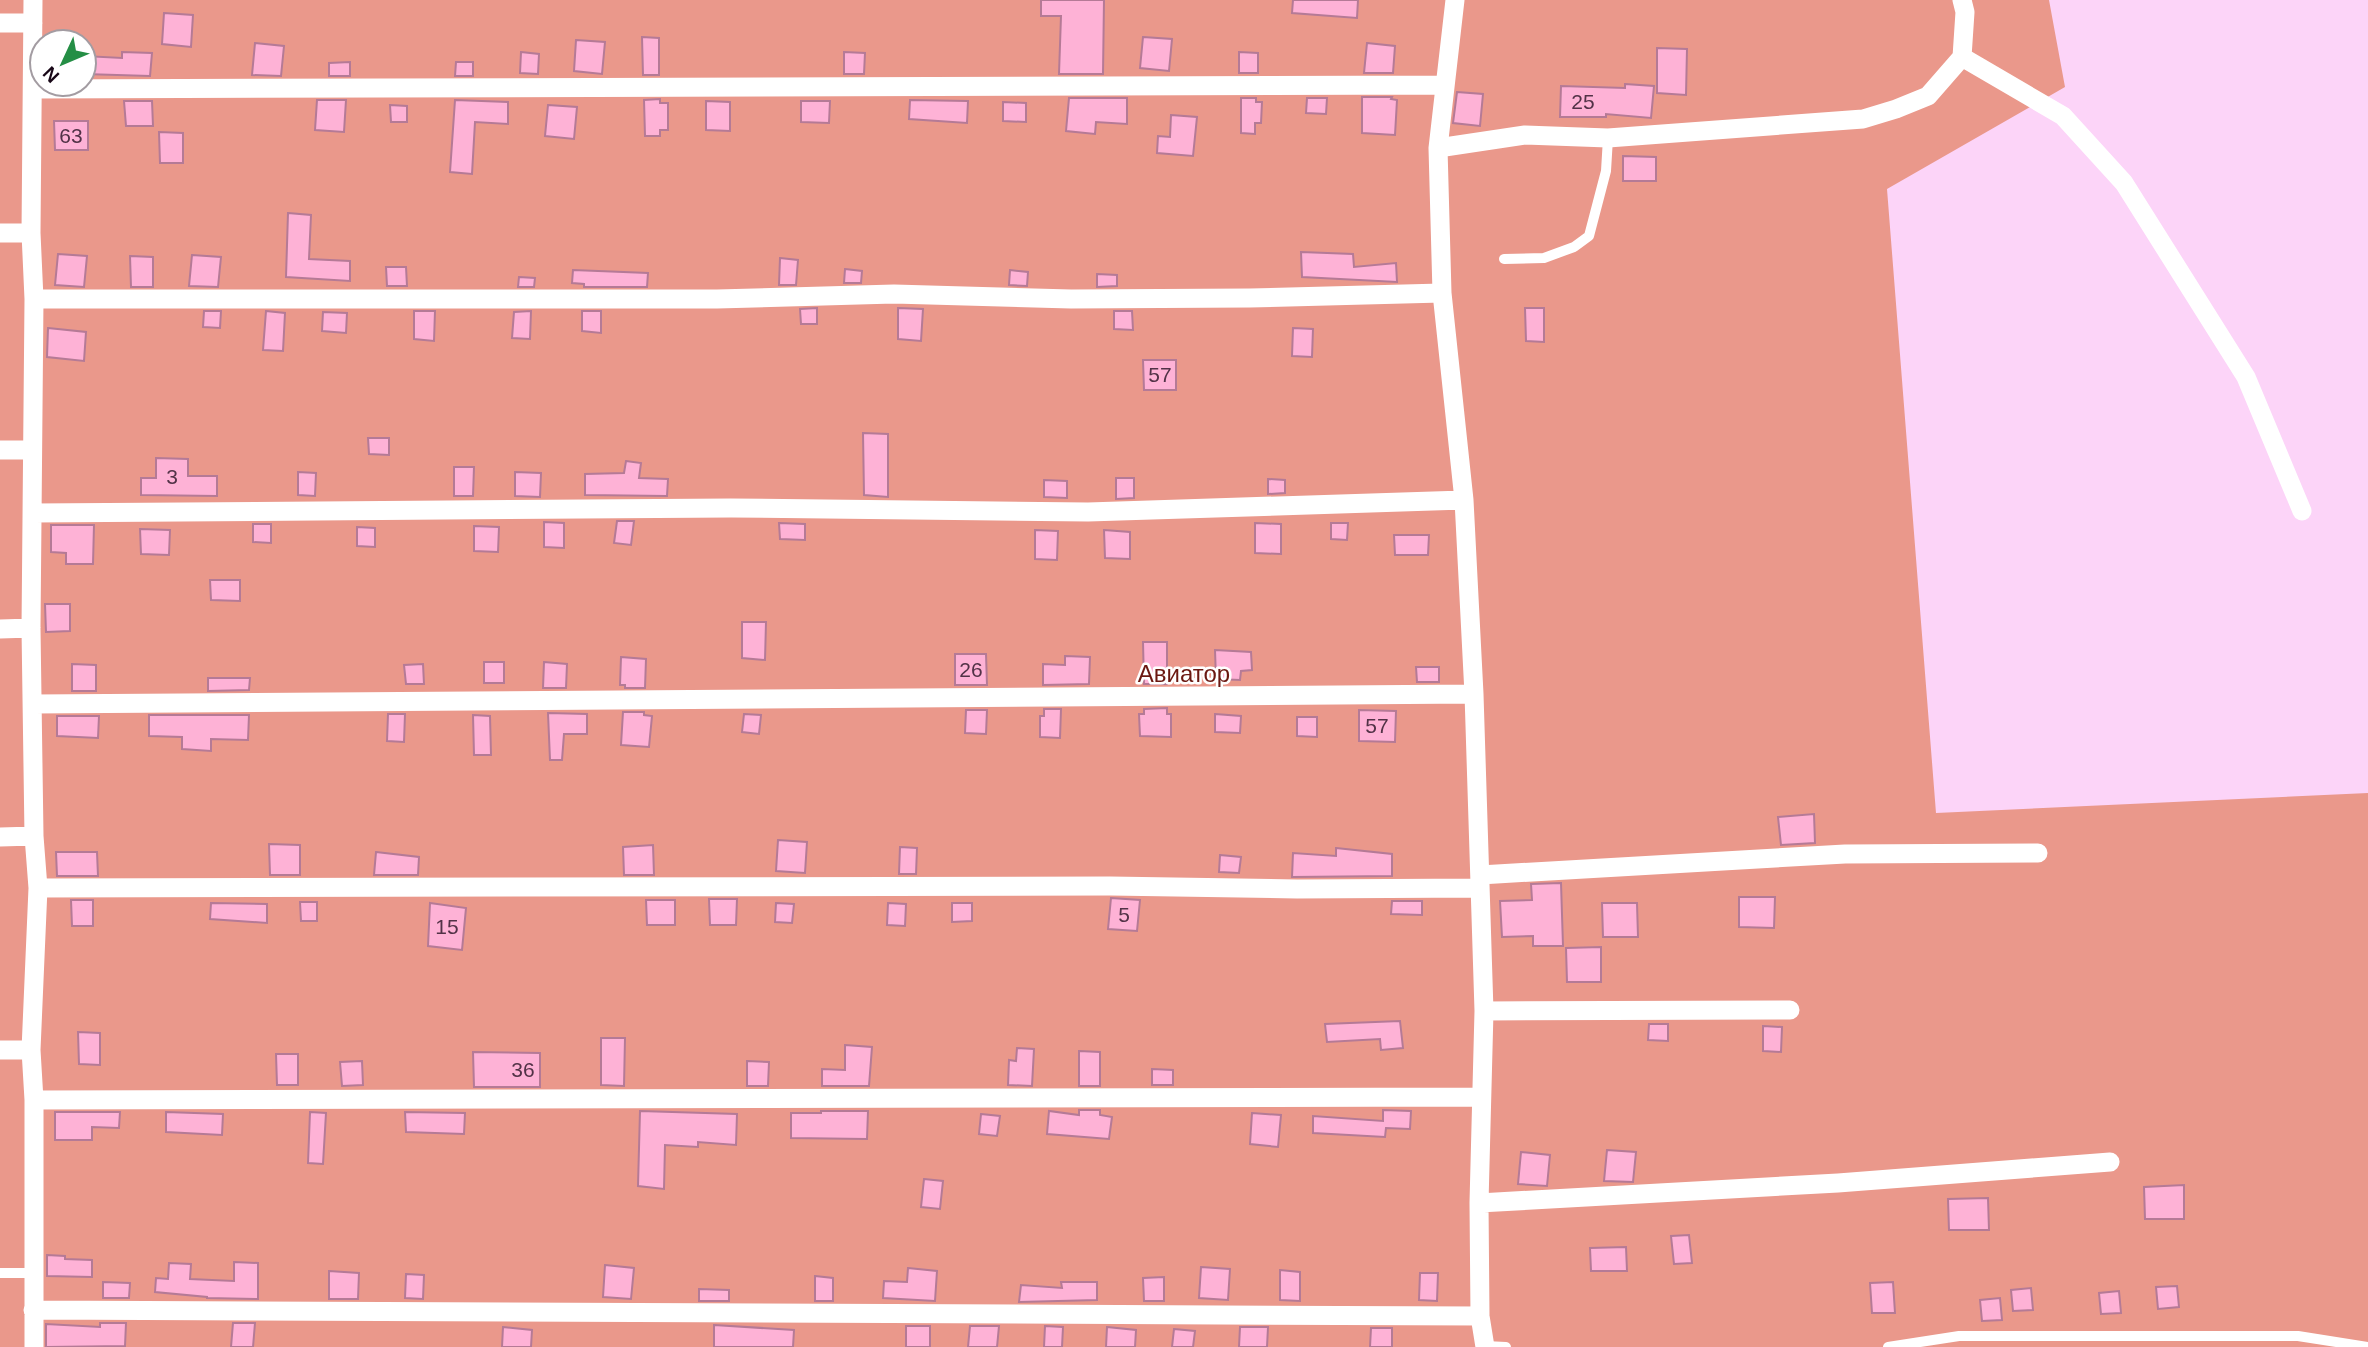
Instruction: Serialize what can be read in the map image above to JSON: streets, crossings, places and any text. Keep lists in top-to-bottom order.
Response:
{
  "parks": ["Авиатор"],
  "house_numbers": [
    "25",
    "63",
    "57",
    "3",
    "26",
    "57",
    "5",
    "15",
    "36"
  ],
  "north": "bottom left"
}
